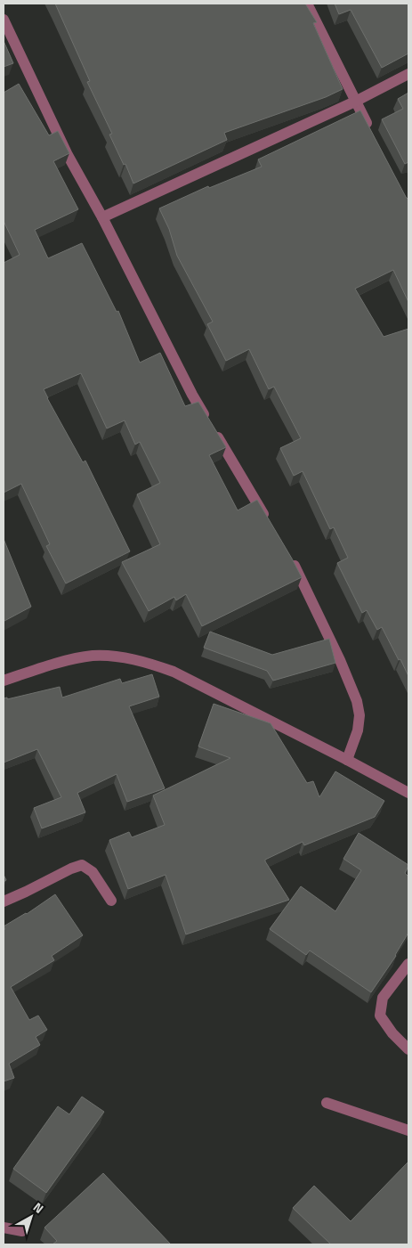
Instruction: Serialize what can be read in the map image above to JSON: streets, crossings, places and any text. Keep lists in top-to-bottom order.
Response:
{
  "north": "top right"
}
